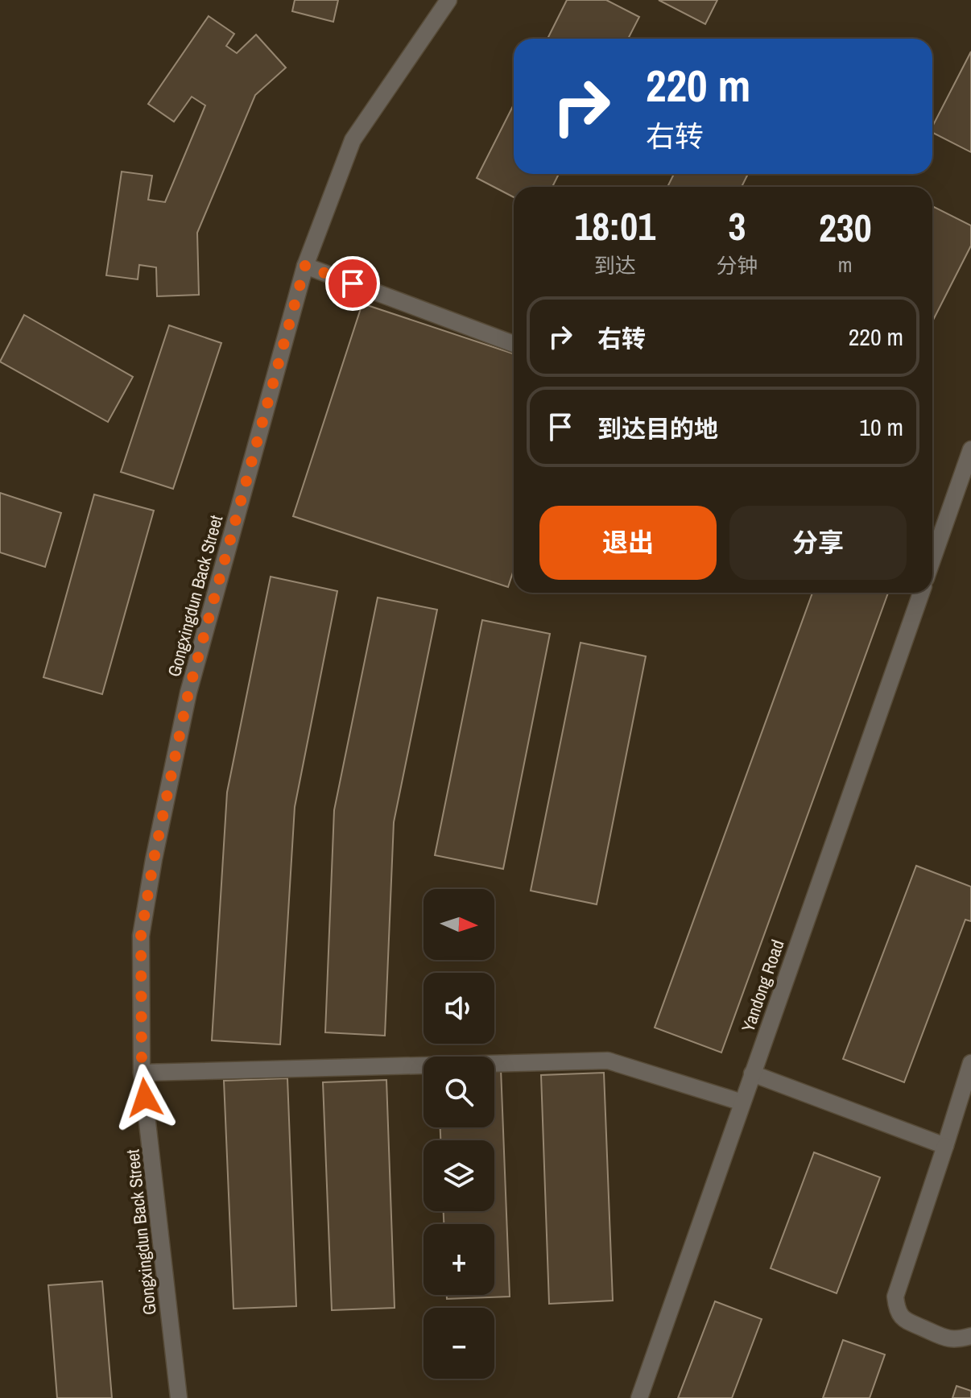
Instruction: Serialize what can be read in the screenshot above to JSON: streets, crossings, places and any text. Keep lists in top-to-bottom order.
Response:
{
  "streets": {
    "street": ["Gongxingdun Back Street", "Yandong Road"]
  },
  "north": "right",
  "page": {
    "turn": ["220 m", "右转"],
    "eta": [
      "18:01",
      "到达",
      "3",
      "分钟",
      "230",
      "m"
    ],
    "list": [
      {
        "name": "右转",
        "value": "220 m"
      },
      {
        "name": "到达目的地",
        "value": "10 m"
      }
    ],
    "buttons": ["退出", "分享"],
    "map_buttons": ["+", "−"]
  }
}
